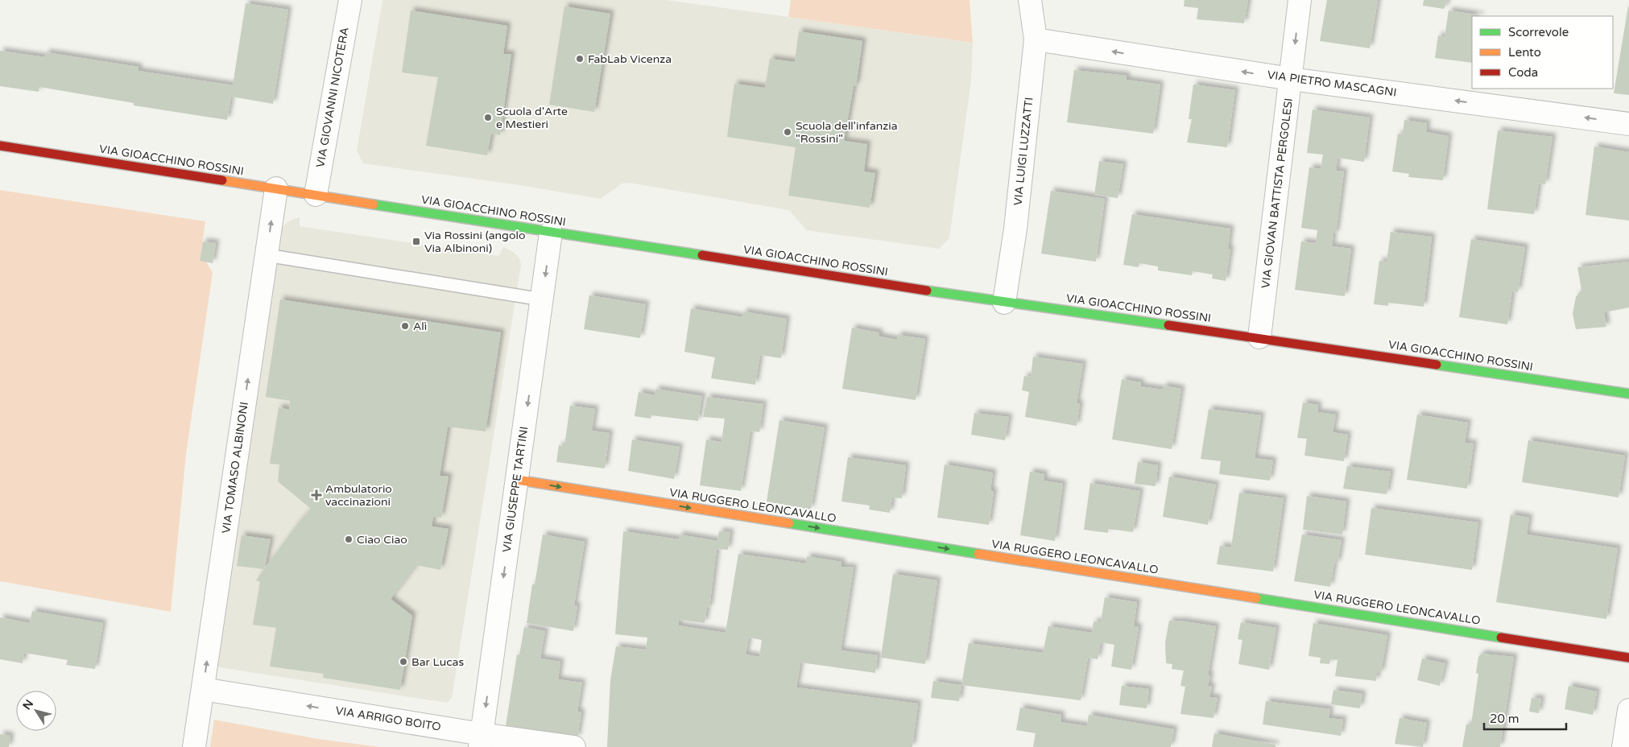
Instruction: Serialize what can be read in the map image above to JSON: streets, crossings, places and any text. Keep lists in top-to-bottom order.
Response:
{
  "streets": {
    "street": [
      "VIA PIETRO MASCAGNI",
      "VIA GIOVANNI NICOTERA",
      "VIA LUIGI LUZZATTI",
      "VIA GIOACCHINO ROSSINI",
      "VIA GIOVAN BATTISTA PERGOLESI",
      "VIA TOMASO ALBINONI",
      "VIA GIUSEPPE TARTINI",
      "VIA RUGGERO LEONCAVALLO",
      "VIA ARRIGO BOITO"
    ]
  },
  "crossings": [
    ["VIA PIETRO MASCAGNI", "VIA LUIGI LUZZATTI"],
    ["VIA PIETRO MASCAGNI", "VIA GIOVAN BATTISTA PERGOLESI"],
    ["VIA GIOVANNI NICOTERA", "VIA GIOACCHINO ROSSINI"],
    ["VIA LUIGI LUZZATTI", "VIA GIOACCHINO ROSSINI"],
    ["VIA GIOACCHINO ROSSINI", "VIA GIOVAN BATTISTA PERGOLESI"],
    ["VIA GIOACCHINO ROSSINI", "VIA TOMASO ALBINONI"],
    ["VIA GIOACCHINO ROSSINI", "VIA GIUSEPPE TARTINI"],
    ["VIA TOMASO ALBINONI", "VIA ARRIGO BOITO"],
    ["VIA GIUSEPPE TARTINI", "VIA RUGGERO LEONCAVALLO"],
    ["VIA GIUSEPPE TARTINI", "VIA ARRIGO BOITO"]
  ],
  "one_way": [
    "VIA PIETRO MASCAGNI",
    "VIA TOMASO ALBINONI",
    "VIA GIUSEPPE TARTINI",
    "VIA RUGGERO LEONCAVALLO",
    "VIA ARRIGO BOITO"
  ],
  "places": {
    "other": [
      "FabLab Vicenza",
      "Scuola d'Arte e Mestieri",
      "Scuola dell'infanzia \"Rossini\"",
      "Alì",
      "Ciao Ciao",
      "Bar Lucas"
    ],
    "transit": ["Via Rossini (angolo Via Albinoni)"],
    "health": ["Ambulatorio vaccinazioni"]
  },
  "legend": ["Scorrevole", "Lento", "Coda"],
  "scale_bar": "20 m",
  "north": "top left"
}
